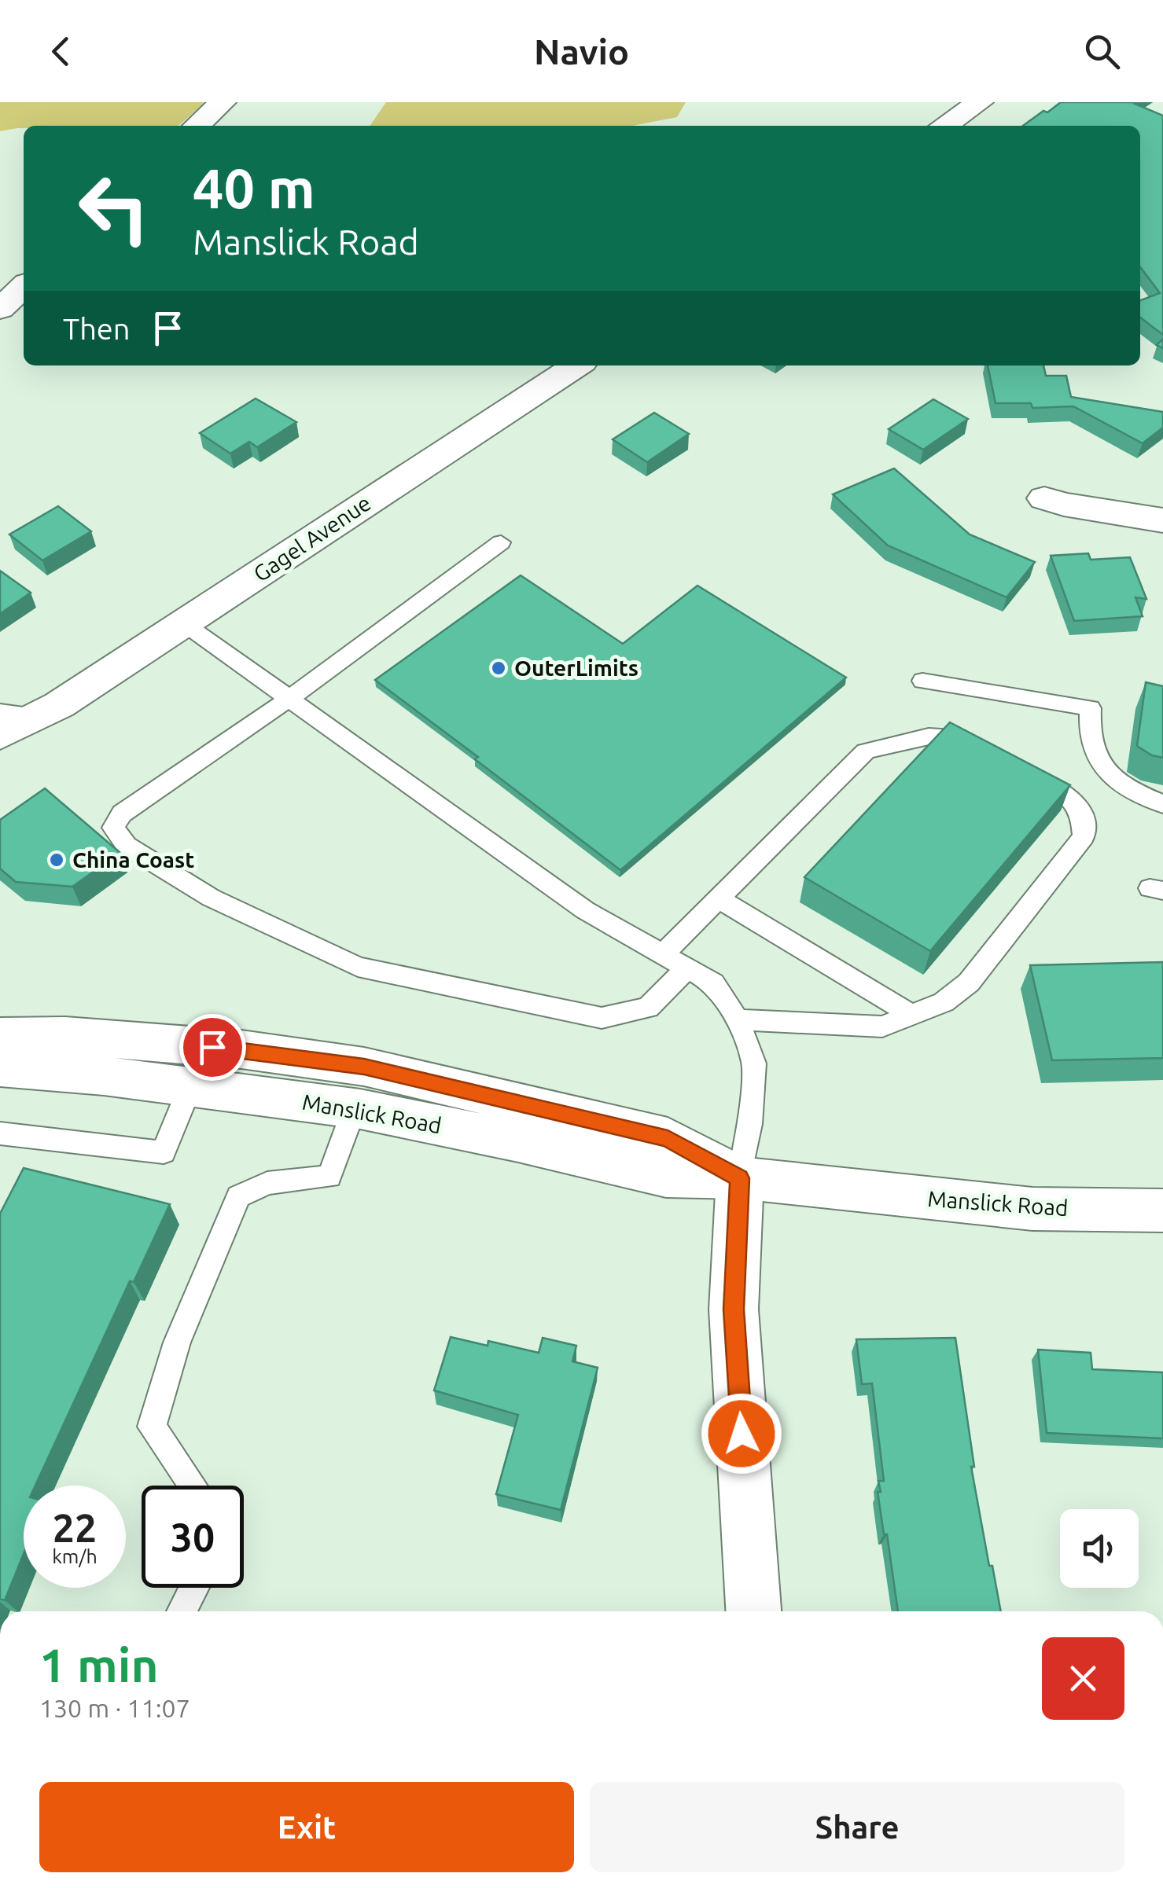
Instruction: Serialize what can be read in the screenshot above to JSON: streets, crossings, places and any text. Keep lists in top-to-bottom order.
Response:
{
  "streets": {
    "street": ["Gagel Avenue", "Manslick Road"]
  },
  "places": ["OuterLimits", "China Coast"],
  "page": {
    "header": "Navio",
    "turn": ["40 m", "Manslick Road"],
    "then": "Then",
    "speed": "22 km/h",
    "limit": "30",
    "heading": ["1 min", "130 m · 11:07"],
    "buttons": ["Exit", "Share"]
  }
}
